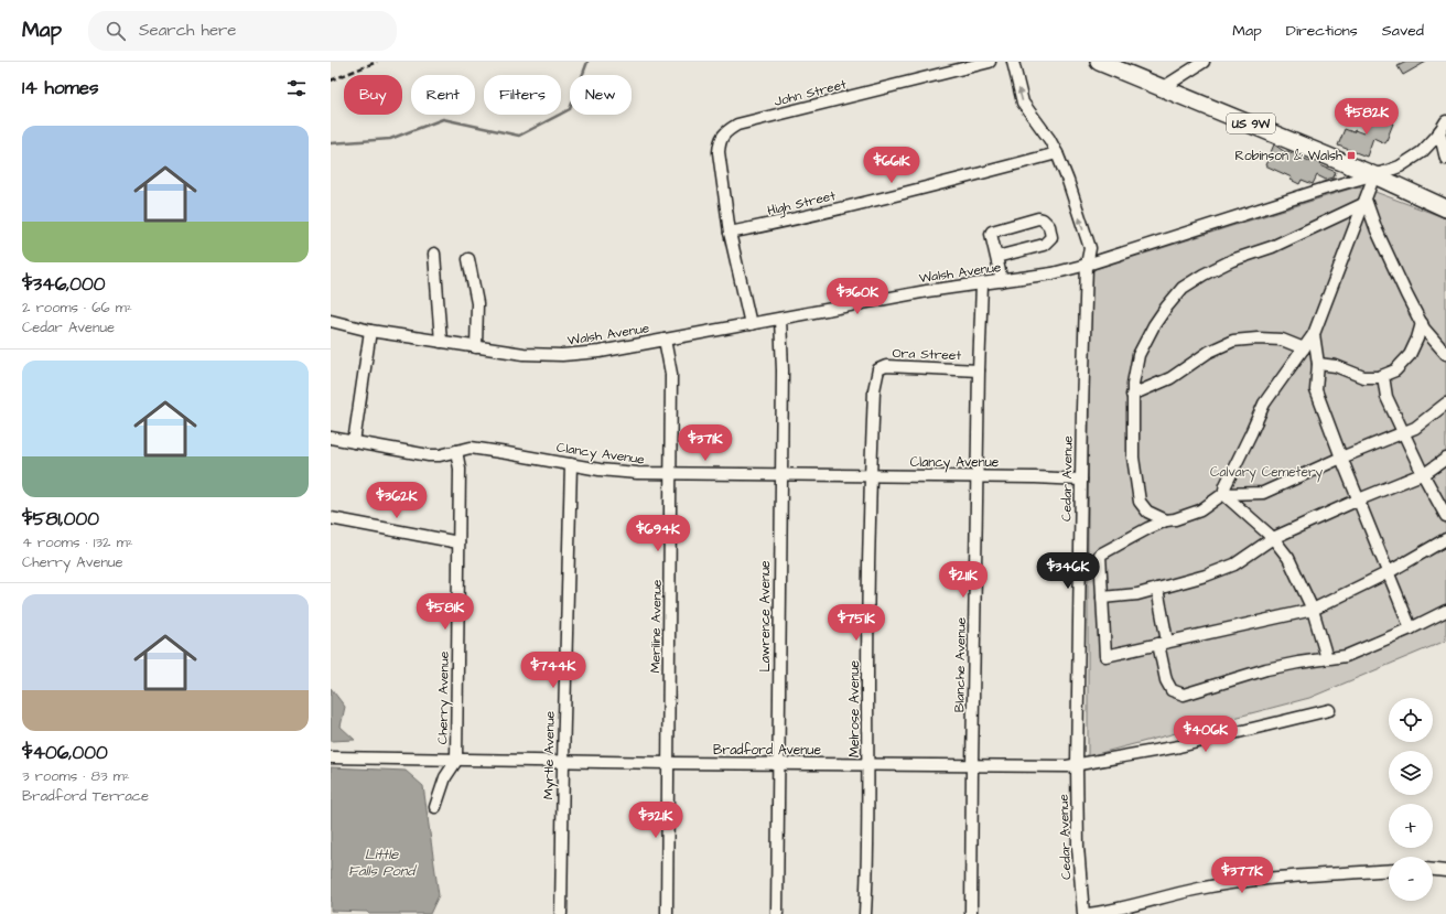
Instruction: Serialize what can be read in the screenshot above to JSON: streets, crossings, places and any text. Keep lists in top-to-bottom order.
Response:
{
  "streets": {
    "highway": ["US 9W"],
    "street": [
      "John Street",
      "High Street",
      "Walsh Avenue",
      "Ora Street",
      "Clancy Avenue",
      "Cedar Avenue",
      "Lawrence Avenue",
      "Meriline Avenue",
      "Blanche Avenue",
      "Cherry Avenue",
      "Melrose Avenue",
      "Bradford Avenue",
      "Myrtle Avenue"
    ]
  },
  "crossings": [
    ["John Street", "High Street"],
    ["John Street", "Walsh Avenue"],
    ["US 9W", "Walsh Avenue"],
    ["High Street", "Cedar Avenue"],
    ["Walsh Avenue", "Cedar Avenue"],
    ["Walsh Avenue", "Lawrence Avenue"],
    ["Walsh Avenue", "Meriline Avenue"],
    ["Walsh Avenue", "Blanche Avenue"],
    ["Ora Street", "Blanche Avenue"],
    ["Ora Street", "Melrose Avenue"],
    ["Clancy Avenue", "Cedar Avenue"],
    ["Clancy Avenue", "Lawrence Avenue"],
    ["Clancy Avenue", "Meriline Avenue"],
    ["Clancy Avenue", "Blanche Avenue"],
    ["Clancy Avenue", "Cherry Avenue"],
    ["Clancy Avenue", "Melrose Avenue"],
    ["Clancy Avenue", "Myrtle Avenue"],
    ["Cedar Avenue", "Bradford Avenue"],
    ["Lawrence Avenue", "Bradford Avenue"],
    ["Meriline Avenue", "Bradford Avenue"],
    ["Blanche Avenue", "Bradford Avenue"],
    ["Cherry Avenue", "Bradford Avenue"],
    ["Melrose Avenue", "Bradford Avenue"],
    ["Bradford Avenue", "Myrtle Avenue"]
  ],
  "water": ["Little Falls Pond"],
  "parks": ["Calvary Cemetery"],
  "places": {
    "transit": ["Robinson & Walsh"]
  },
  "page": {
    "header": "Map",
    "search": "Search here",
    "nav": ["Map", "Directions", "Saved"],
    "heading": "14 homes",
    "chip": [
      "Buy",
      "Rent",
      "Filters",
      "New"
    ],
    "price": [
      "$582K",
      "$661K",
      "$360K",
      "$371K",
      "$362K",
      "$694K",
      "$346K",
      "$211K",
      "$581K",
      "$751K",
      "$744K",
      "$406K",
      "$321K",
      "$377K"
    ],
    "list": [
      {
        "name": "$346,000",
        "note": "2 rooms · 66 m² · Cedar Avenue"
      },
      {
        "name": "$581,000",
        "note": "4 rooms · 132 m² · Cherry Avenue"
      },
      {
        "name": "$406,000",
        "note": "3 rooms · 83 m² · Bradford Terrace"
      }
    ],
    "map_buttons": ["+", "−"]
  }
}
